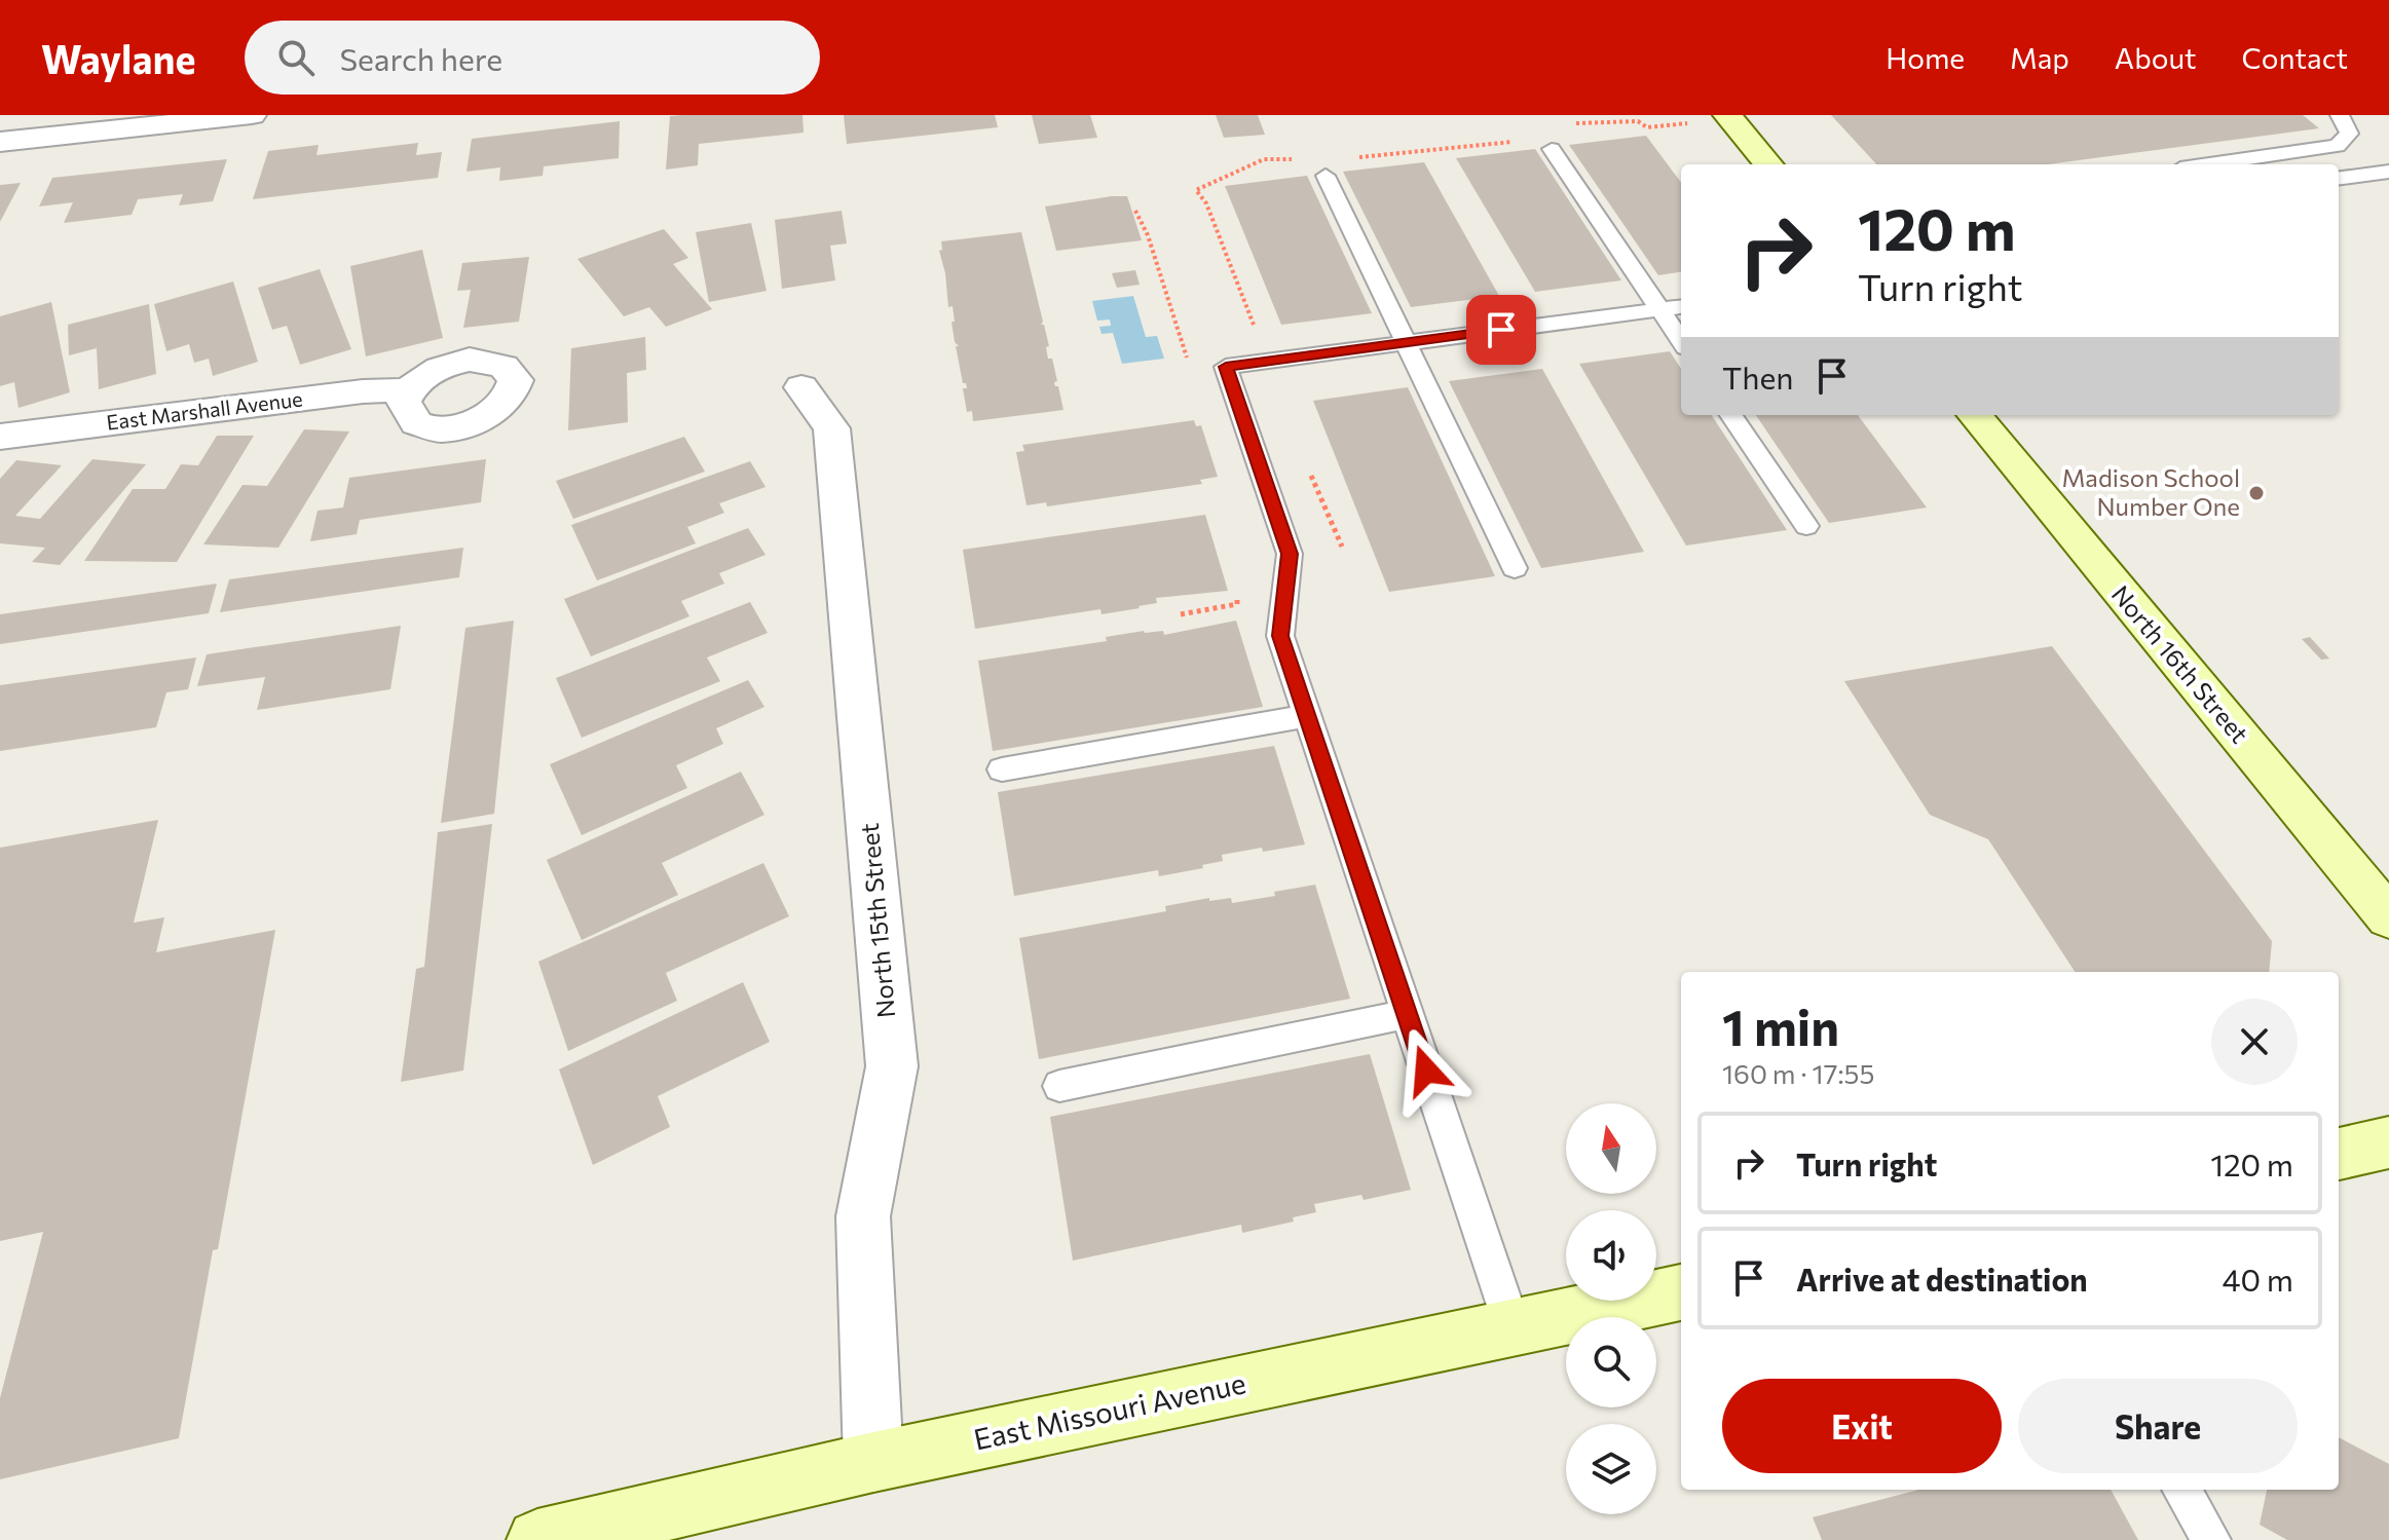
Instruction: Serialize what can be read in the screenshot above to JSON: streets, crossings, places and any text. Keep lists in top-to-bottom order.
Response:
{
  "streets": {
    "main road": ["North 16th Street", "East Missouri Avenue"],
    "street": ["East Marshall Avenue", "North 15th Street"]
  },
  "crossings": [
    ["North 15th Street", "East Missouri Avenue"]
  ],
  "places": ["Madison School Number One"],
  "north": "top",
  "page": {
    "header": "Waylane",
    "search": "Search here",
    "nav": [
      "Home",
      "Map",
      "About",
      "Contact"
    ],
    "turn": ["120 m", "Turn right"],
    "then": "Then",
    "heading": ["1 min", "160 m · 17:55"],
    "list": [
      {
        "name": "Turn right",
        "value": "120 m"
      },
      {
        "name": "Arrive at destination",
        "value": "40 m"
      }
    ],
    "buttons": ["Exit", "Share"]
  }
}
